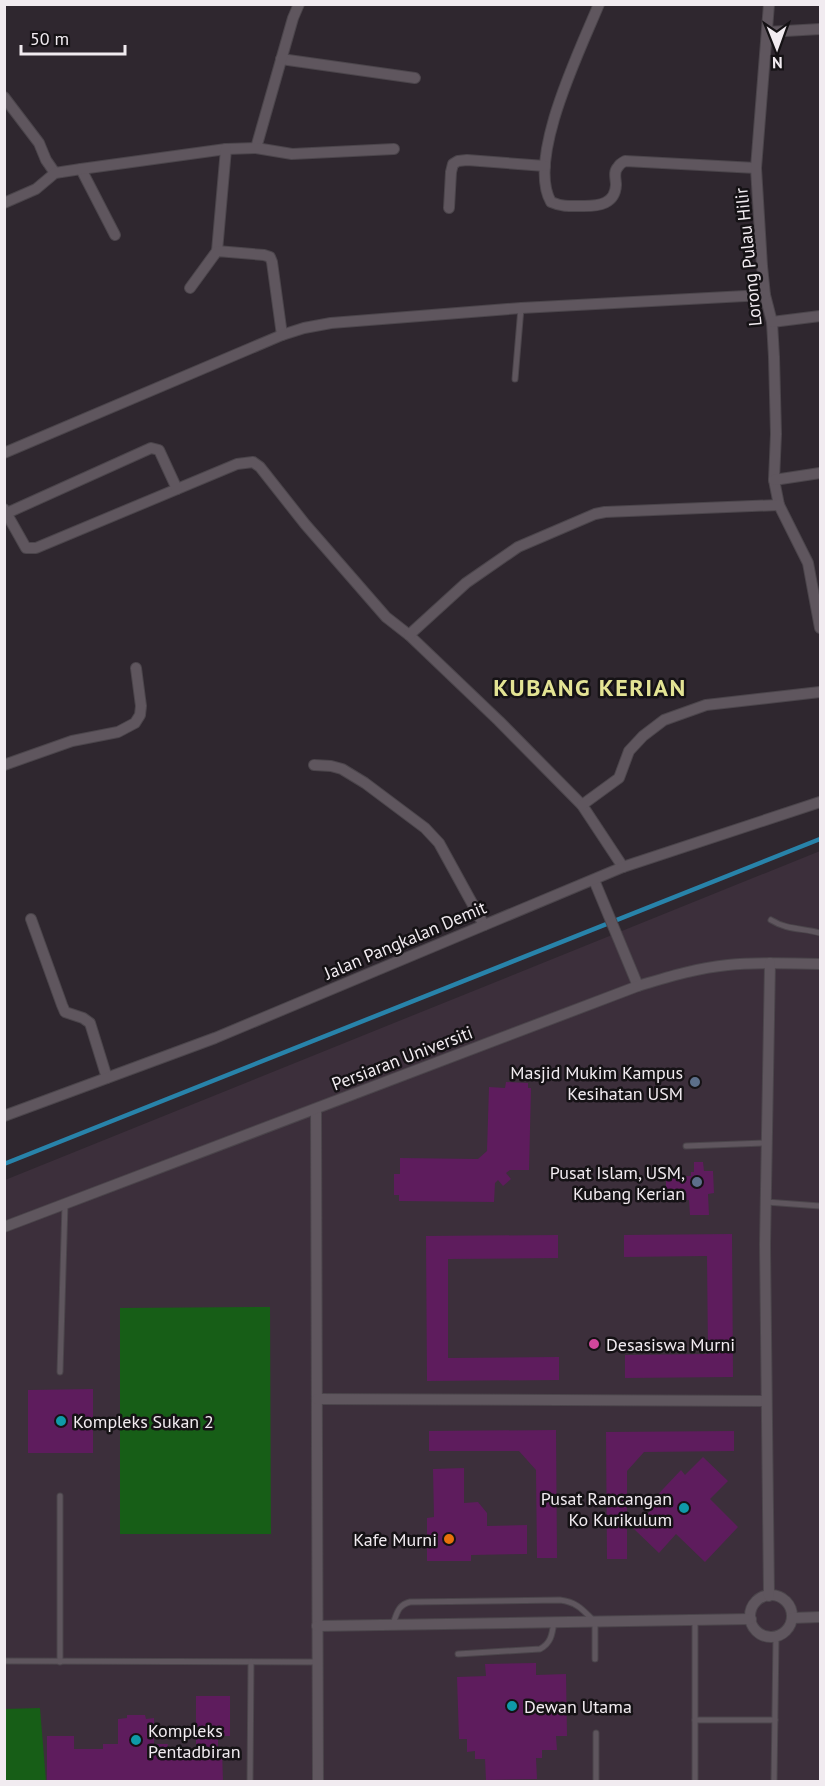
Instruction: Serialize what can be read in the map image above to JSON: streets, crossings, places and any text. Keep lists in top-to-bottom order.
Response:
{
  "streets": {
    "street": ["Lorong Pulau Hilir", "Jalan Pangkalan Demit", "Persiaran Universiti"]
  },
  "districts": ["KUBANG KERIAN"],
  "places": [
    "Masjid Mukim Kampus Kesihatan USM",
    "Pusat Islam, USM, Kubang Kerian",
    "Desasiswa Murni",
    "Kompleks Sukan 2",
    "Pusat Rancangan Ko Kurikulum",
    "Kafe Murni",
    "Dewan Utama",
    "Kompleks Pentadbiran"
  ],
  "scale_bar": "50 m",
  "north": "bottom"
}
